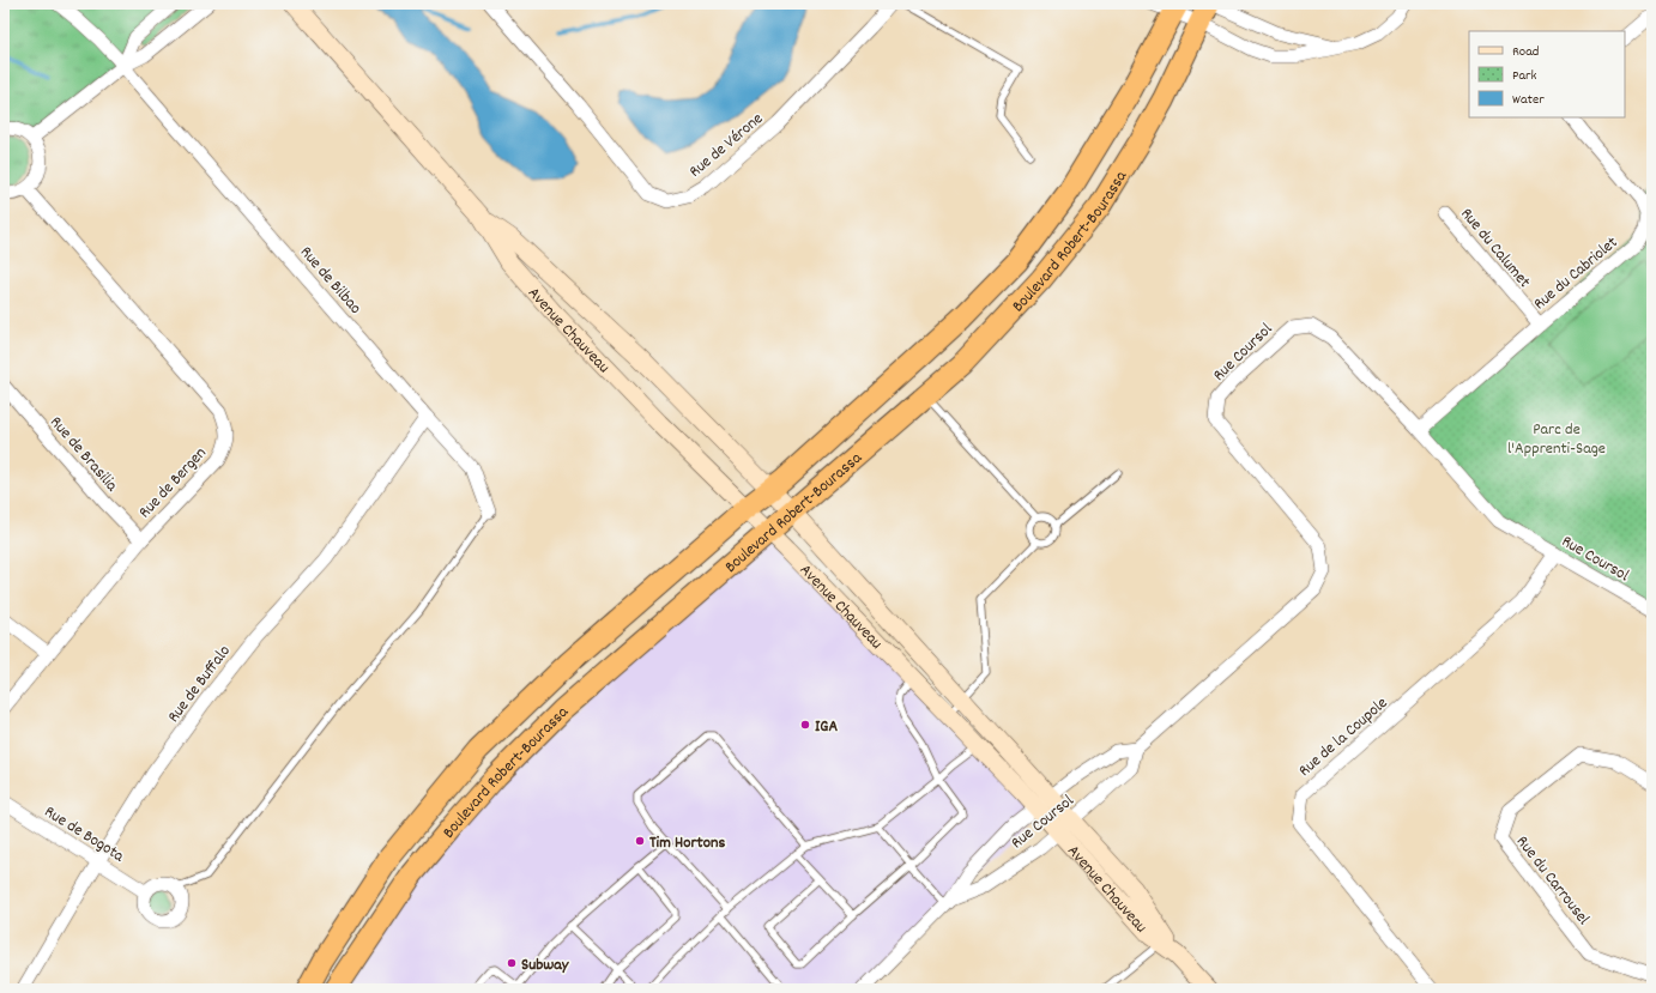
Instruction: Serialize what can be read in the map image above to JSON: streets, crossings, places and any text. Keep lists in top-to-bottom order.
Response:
{
  "streets": {
    "highway": ["Boulevard Robert-Bourassa"],
    "main road": ["Avenue Chauveau"],
    "street": [
      "Rue de Vérone",
      "Rue du Calumet",
      "Rue du Cabriolet",
      "Rue de Bilbao",
      "Rue Coursol",
      "Rue de Brasilia",
      "Rue de Bergen",
      "Rue de Buffalo",
      "Rue de la Coupole",
      "Rue de Bogota",
      "Rue du Carrousel"
    ]
  },
  "crossings": [
    ["Boulevard Robert-Bourassa", "Avenue Chauveau"],
    ["Rue du Calumet", "Rue du Cabriolet"],
    ["Rue du Cabriolet", "Rue Coursol"],
    ["Rue de Bilbao", "Rue de Buffalo"],
    ["Avenue Chauveau", "Rue Coursol"],
    ["Rue Coursol", "Rue de la Coupole"],
    ["Rue de Brasilia", "Rue de Bergen"],
    ["Rue de Buffalo", "Rue de Bogota"]
  ],
  "parks": ["Parc de l'Apprenti-Sage"],
  "places": ["IGA", "Tim Hortons", "Subway"],
  "legend": ["Road", "Park", "Water"]
}
